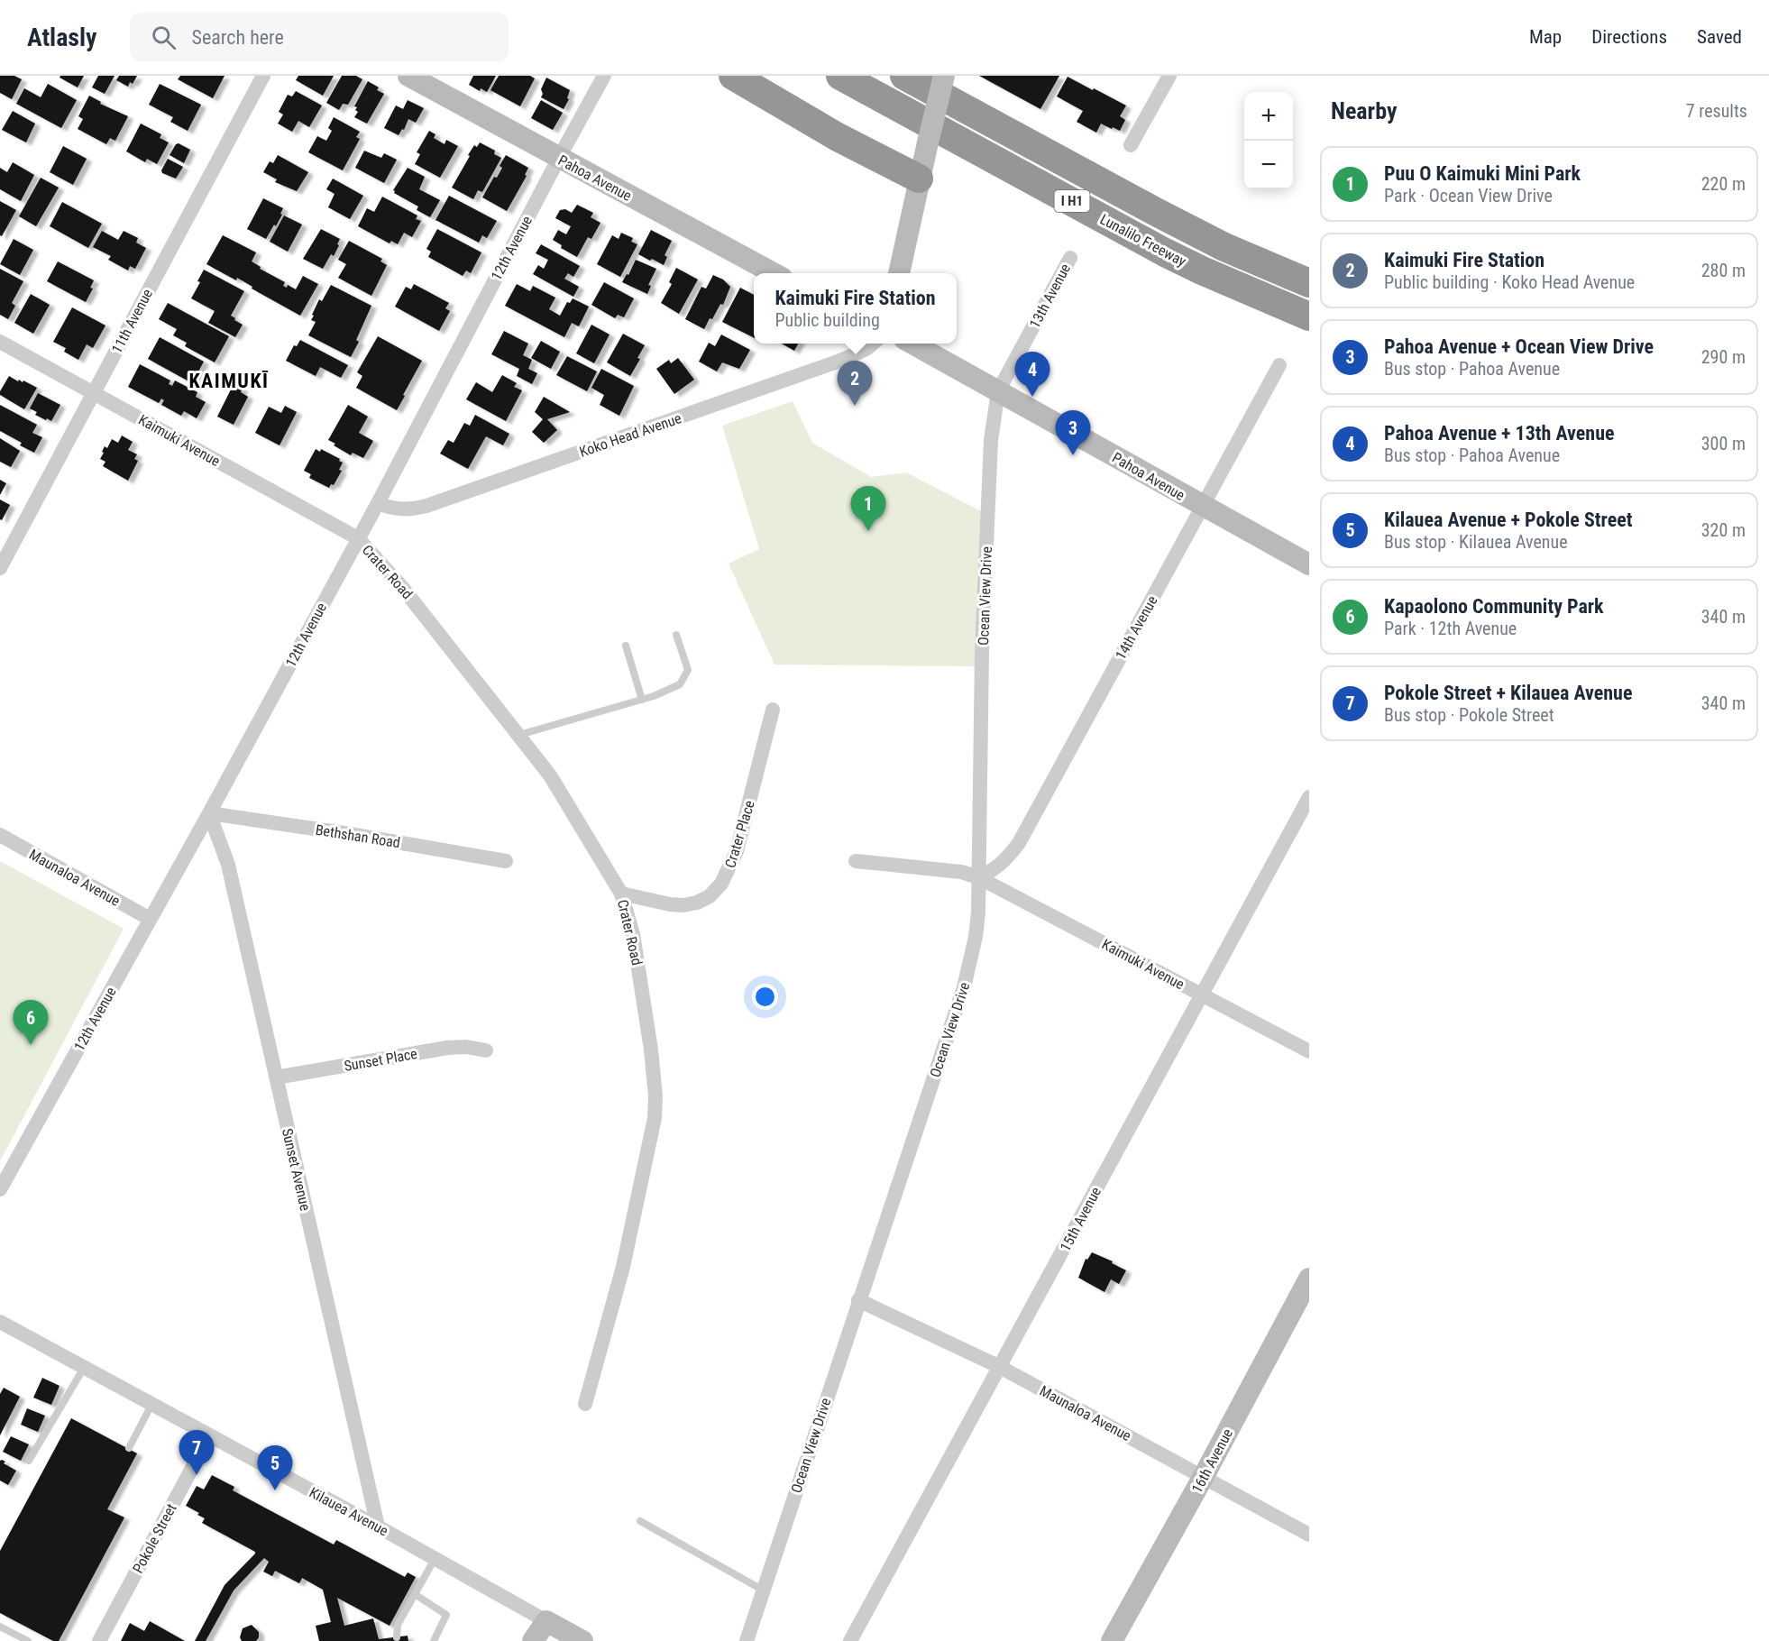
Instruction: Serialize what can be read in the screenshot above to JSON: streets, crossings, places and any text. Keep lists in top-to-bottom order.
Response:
{
  "streets": {
    "highway": ["I H1", "Lunalilo Freeway"],
    "street": [
      "Pahoa Avenue",
      "12th Avenue",
      "13th Avenue",
      "11th Avenue",
      "Koko Head Avenue",
      "Kaimuki Avenue",
      "Crater Road",
      "Ocean View Drive",
      "14th Avenue",
      "Crater Place",
      "Bethshan Road",
      "Maunaloa Avenue",
      "Sunset Place",
      "Sunset Avenue",
      "15th Avenue",
      "16th Avenue",
      "Kilauea Avenue",
      "Pokole Street"
    ]
  },
  "crossings": [
    ["Pahoa Avenue", "12th Avenue"],
    ["Pahoa Avenue", "13th Avenue"],
    ["Pahoa Avenue", "Ocean View Drive"],
    ["Pahoa Avenue", "14th Avenue"],
    ["12th Avenue", "Koko Head Avenue"],
    ["12th Avenue", "Kaimuki Avenue"],
    ["12th Avenue", "Crater Road"],
    ["12th Avenue", "Bethshan Road"],
    ["12th Avenue", "Maunaloa Avenue"],
    ["12th Avenue", "Sunset Avenue"],
    ["13th Avenue", "Ocean View Drive"],
    ["11th Avenue", "Kaimuki Avenue"],
    ["Kaimuki Avenue", "Crater Road"],
    ["Kaimuki Avenue", "Ocean View Drive"],
    ["Kaimuki Avenue", "14th Avenue"],
    ["Kaimuki Avenue", "15th Avenue"],
    ["Crater Road", "Crater Place"],
    ["Ocean View Drive", "14th Avenue"],
    ["Ocean View Drive", "Maunaloa Avenue"],
    ["Bethshan Road", "Sunset Avenue"],
    ["Maunaloa Avenue", "15th Avenue"],
    ["Maunaloa Avenue", "16th Avenue"],
    ["Sunset Place", "Sunset Avenue"],
    ["Sunset Avenue", "Kilauea Avenue"],
    ["Kilauea Avenue", "Pokole Street"]
  ],
  "districts": ["KAIMUKĪ"],
  "page": {
    "header": "Atlasly",
    "search": "Search here",
    "nav": ["Map", "Directions", "Saved"],
    "heading": ["Nearby", "7 results"],
    "map_buttons": ["+", "−"],
    "list": [
      {
        "mark": "1",
        "name": "Puu O Kaimuki Mini Park",
        "note": "Park · Ocean View Drive",
        "value": "220 m"
      },
      {
        "mark": "2",
        "name": "Kaimuki Fire Station",
        "note": "Public building · Koko Head Avenue",
        "value": "280 m"
      },
      {
        "mark": "3",
        "name": "Pahoa Avenue + Ocean View Drive",
        "note": "Bus stop · Pahoa Avenue",
        "value": "290 m"
      },
      {
        "mark": "4",
        "name": "Pahoa Avenue + 13th Avenue",
        "note": "Bus stop · Pahoa Avenue",
        "value": "300 m"
      },
      {
        "mark": "5",
        "name": "Kilauea Avenue + Pokole Street",
        "note": "Bus stop · Kilauea Avenue",
        "value": "320 m"
      },
      {
        "mark": "6",
        "name": "Kapaolono Community Park",
        "note": "Park · 12th Avenue",
        "value": "340 m"
      },
      {
        "mark": "7",
        "name": "Pokole Street + Kilauea Avenue",
        "note": "Bus stop · Pokole Street",
        "value": "340 m"
      }
    ],
    "popup": ["Kaimuki Fire Station", "Public building"],
    "pins": [
      "4",
      "2",
      "3",
      "1",
      "6",
      "7",
      "5"
    ]
  }
}
